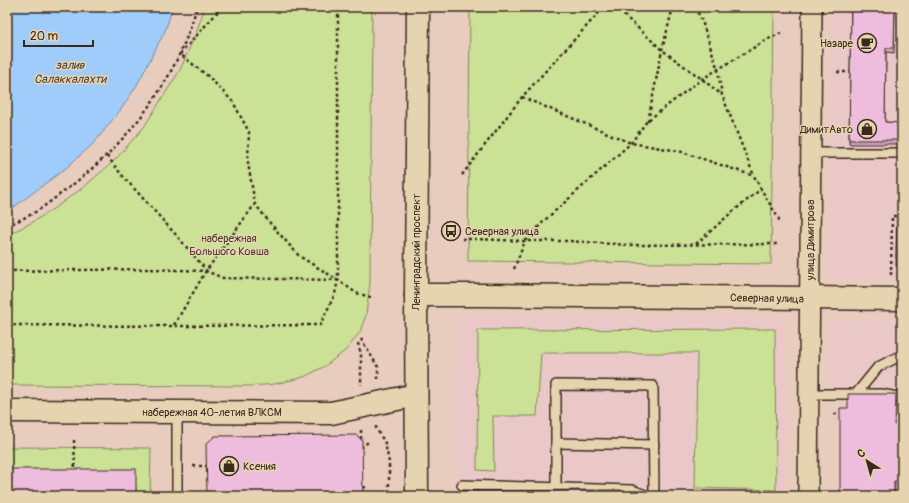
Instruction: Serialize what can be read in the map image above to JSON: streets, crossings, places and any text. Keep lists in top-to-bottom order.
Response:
{
  "streets": {
    "main road": ["Ленинградский проспект", "Северная улица", "набережная 40-летия ВЛКСМ"],
    "street": ["улица Димитрова"]
  },
  "crossings": [
    ["улица Димитрова", "Северная улица"],
    ["Ленинградский проспект", "Северная улица"],
    ["Ленинградский проспект", "набережная 40-летия ВЛКСМ"]
  ],
  "water": ["залив Салаккалахти"],
  "parks": ["набережная Большого Ковша"],
  "places": {
    "cafe": ["Назаре"],
    "shop": ["ДимитАвто", "Ксения"],
    "bus stop": ["Северная улица"]
  },
  "scale_bar": "20 m",
  "north": "top left"
}
